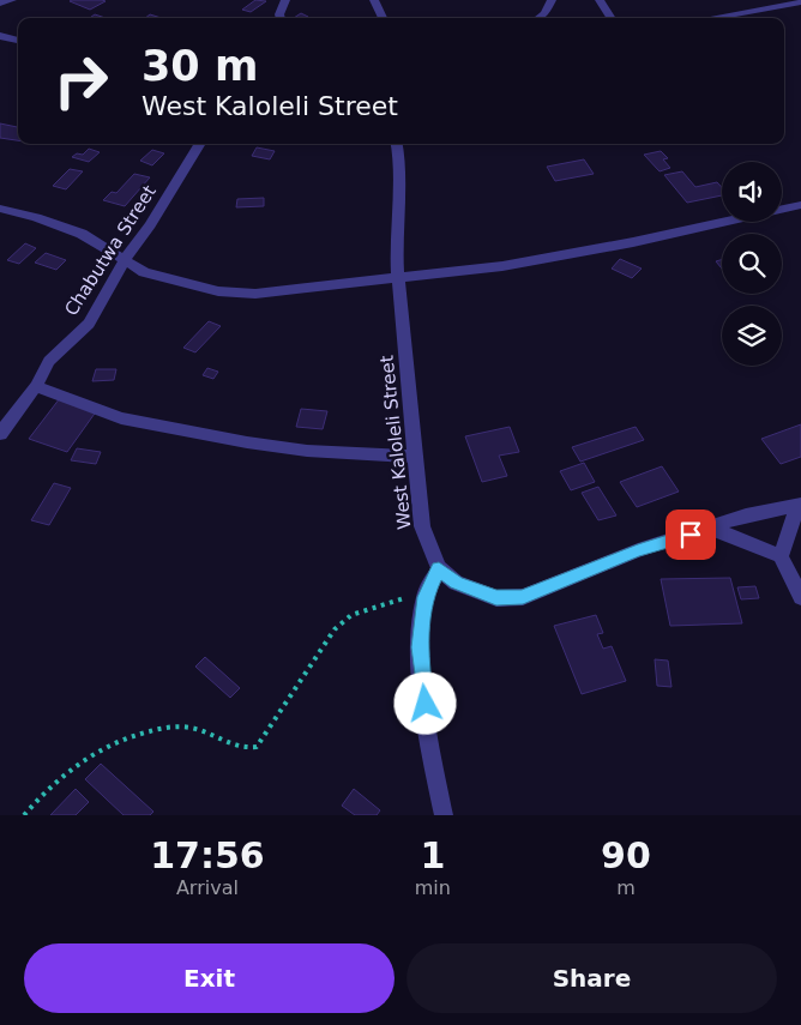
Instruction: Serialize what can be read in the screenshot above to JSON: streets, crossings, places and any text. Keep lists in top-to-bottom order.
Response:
{
  "streets": {
    "street": ["Chabutwa Street", "West Kaloleli Street"]
  },
  "page": {
    "turn": ["30 m", "West Kaloleli Street"],
    "eta": [
      "17:56",
      "Arrival",
      "1",
      "min",
      "90",
      "m"
    ],
    "buttons": ["Exit", "Share"]
  }
}
